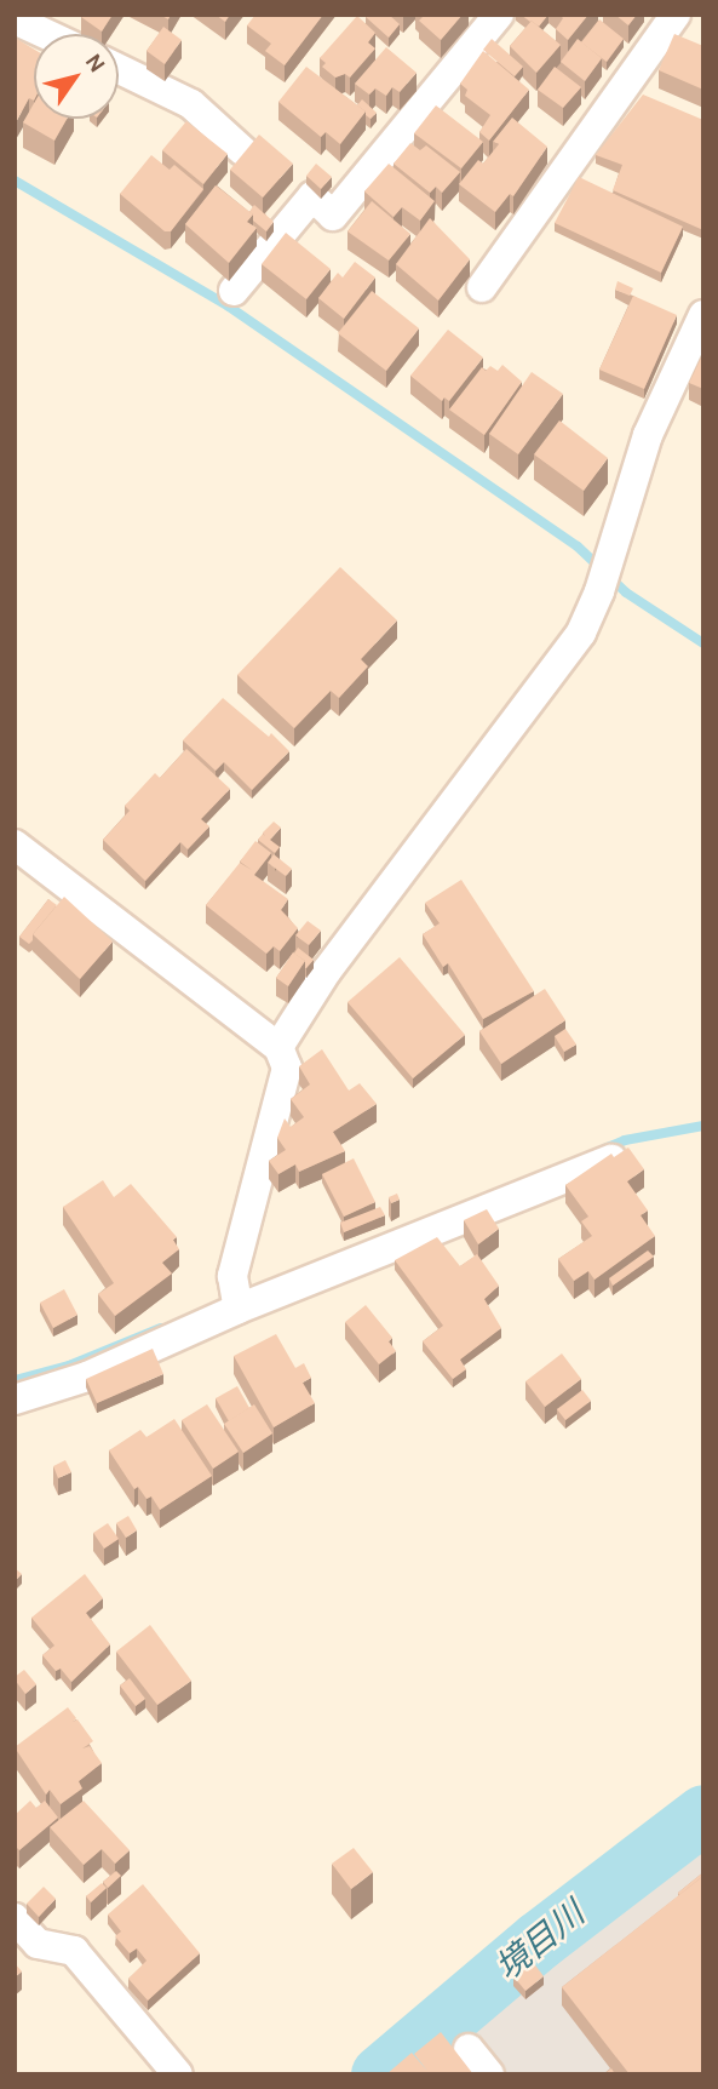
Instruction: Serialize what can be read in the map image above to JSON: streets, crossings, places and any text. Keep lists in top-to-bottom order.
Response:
{
  "water": ["境目川"],
  "north": "top right"
}
